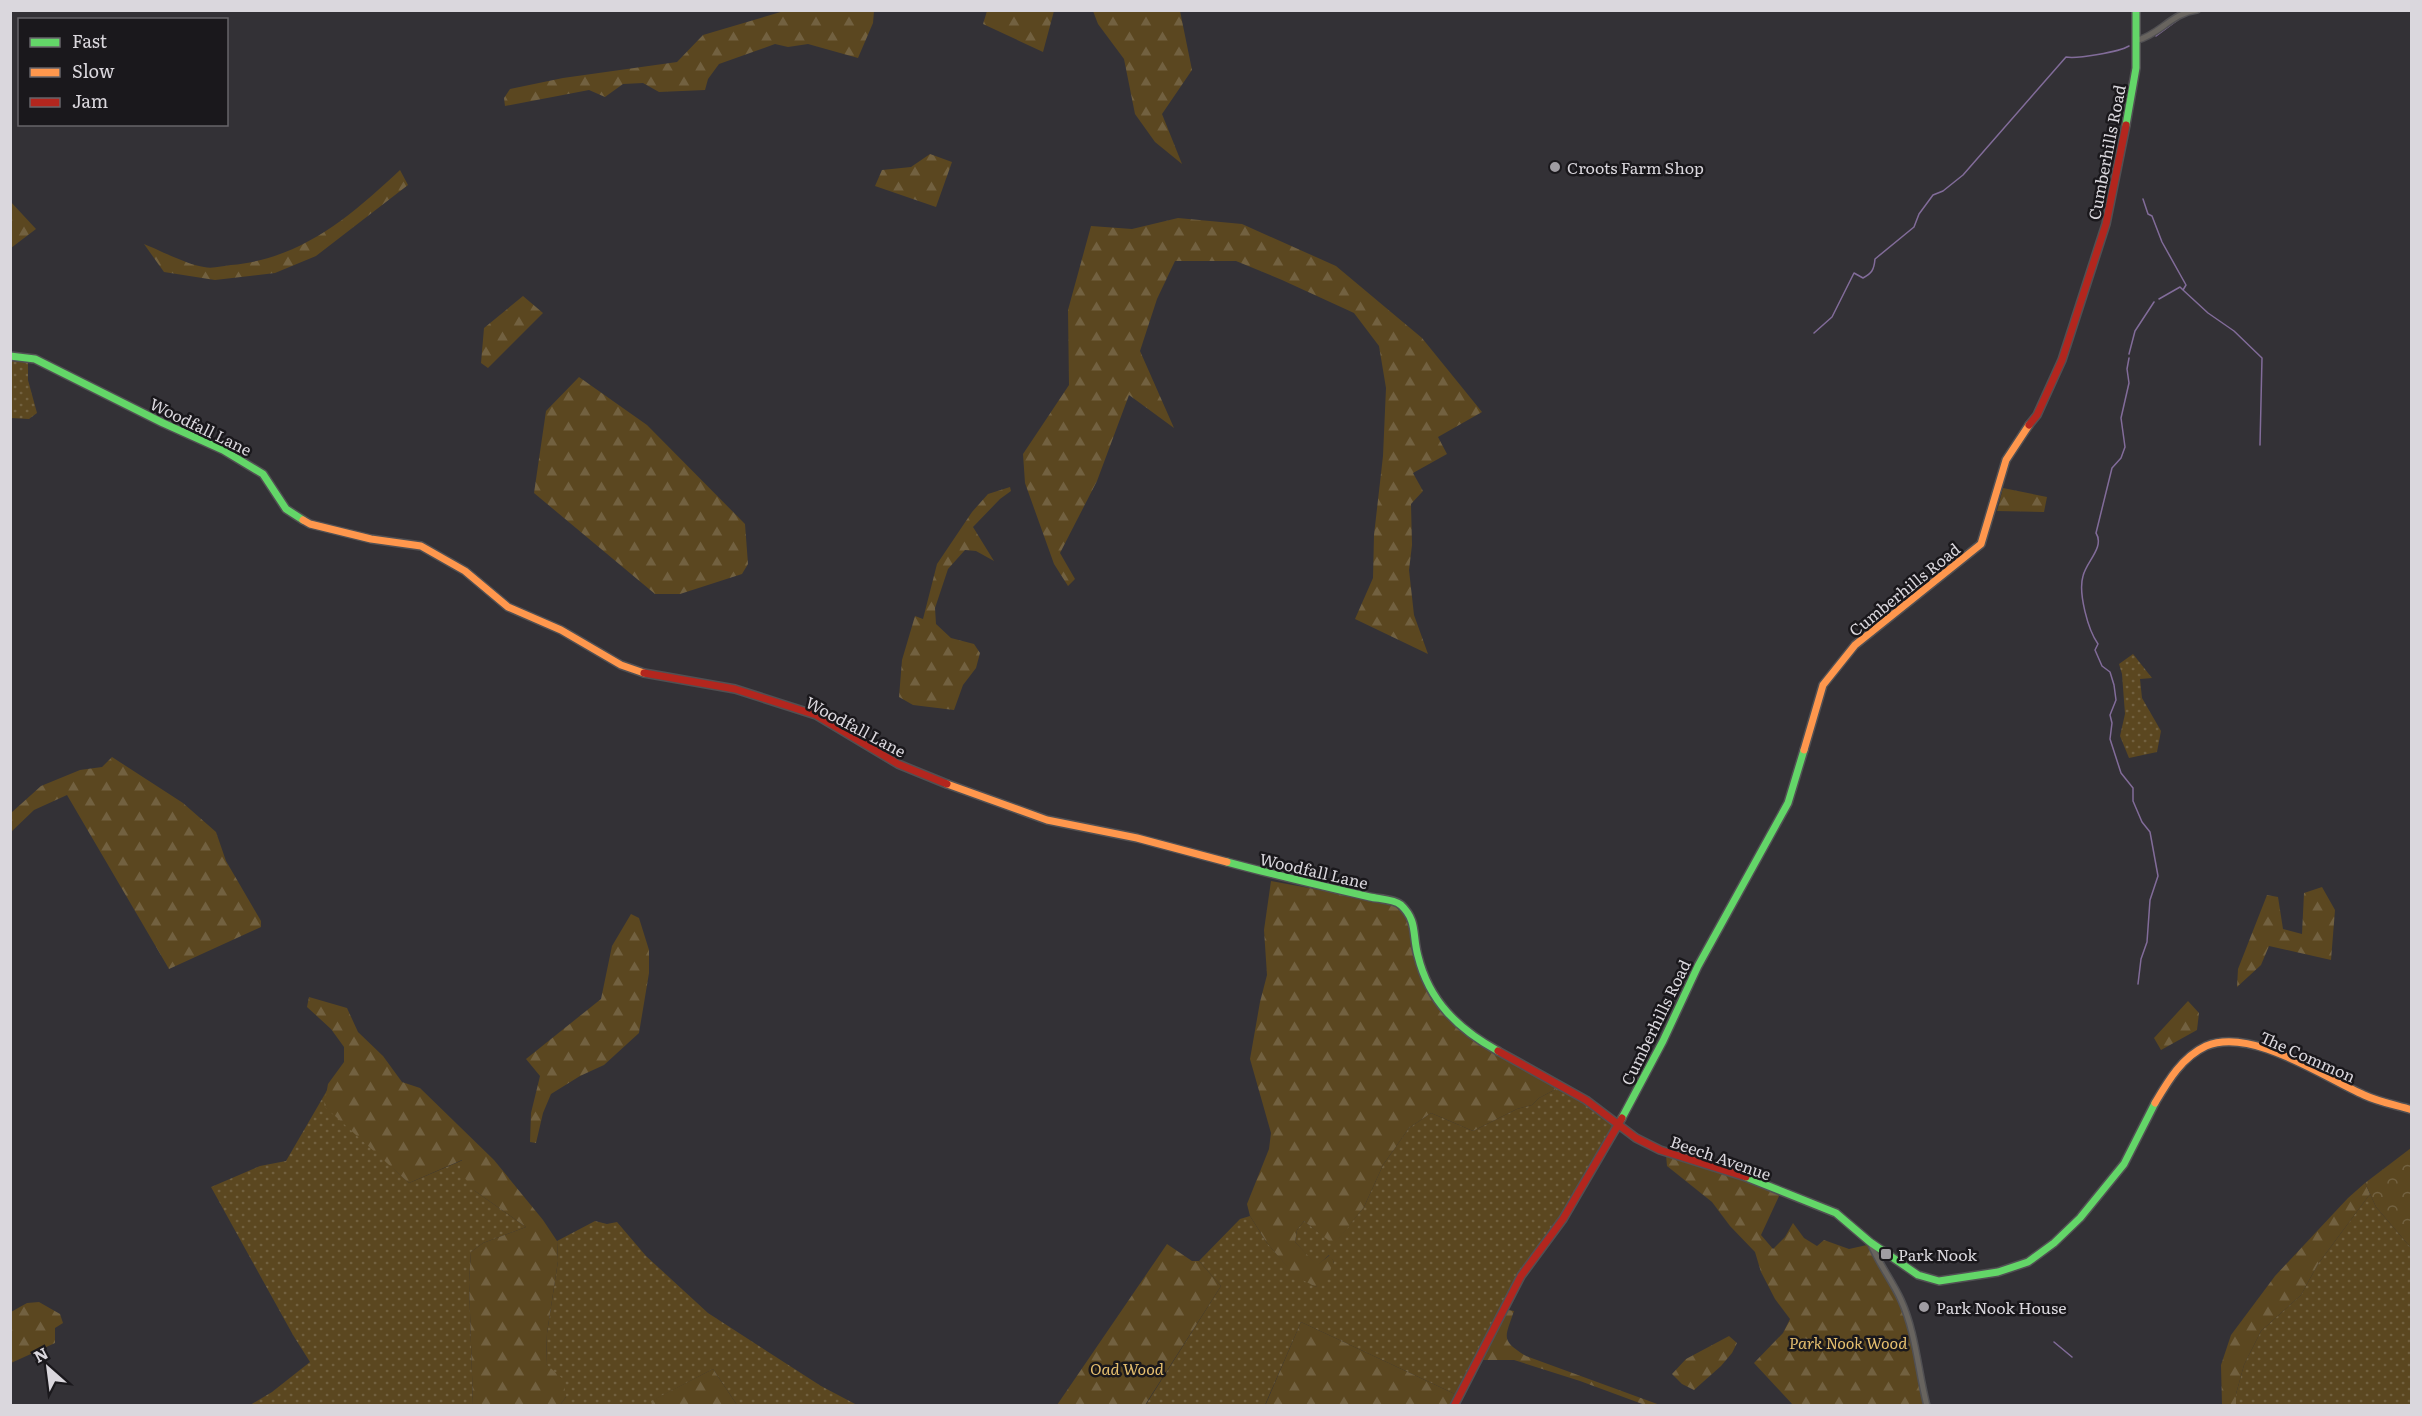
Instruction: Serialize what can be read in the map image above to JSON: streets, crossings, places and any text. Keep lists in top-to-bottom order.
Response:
{
  "streets": {
    "street": [
      "Cumberhills Road",
      "Woodfall Lane",
      "The Common",
      "Beech Avenue"
    ]
  },
  "crossings": [
    ["Cumberhills Road", "Woodfall Lane"],
    ["Cumberhills Road", "Beech Avenue"],
    ["Woodfall Lane", "Beech Avenue"],
    ["The Common", "Beech Avenue"]
  ],
  "parks": ["Park Nook Wood", "Oad Wood"],
  "places": {
    "other": ["Croots Farm Shop", "Park Nook House"],
    "transit": ["Park Nook"]
  },
  "legend": ["Fast", "Slow", "Jam"],
  "north": "top left"
}
